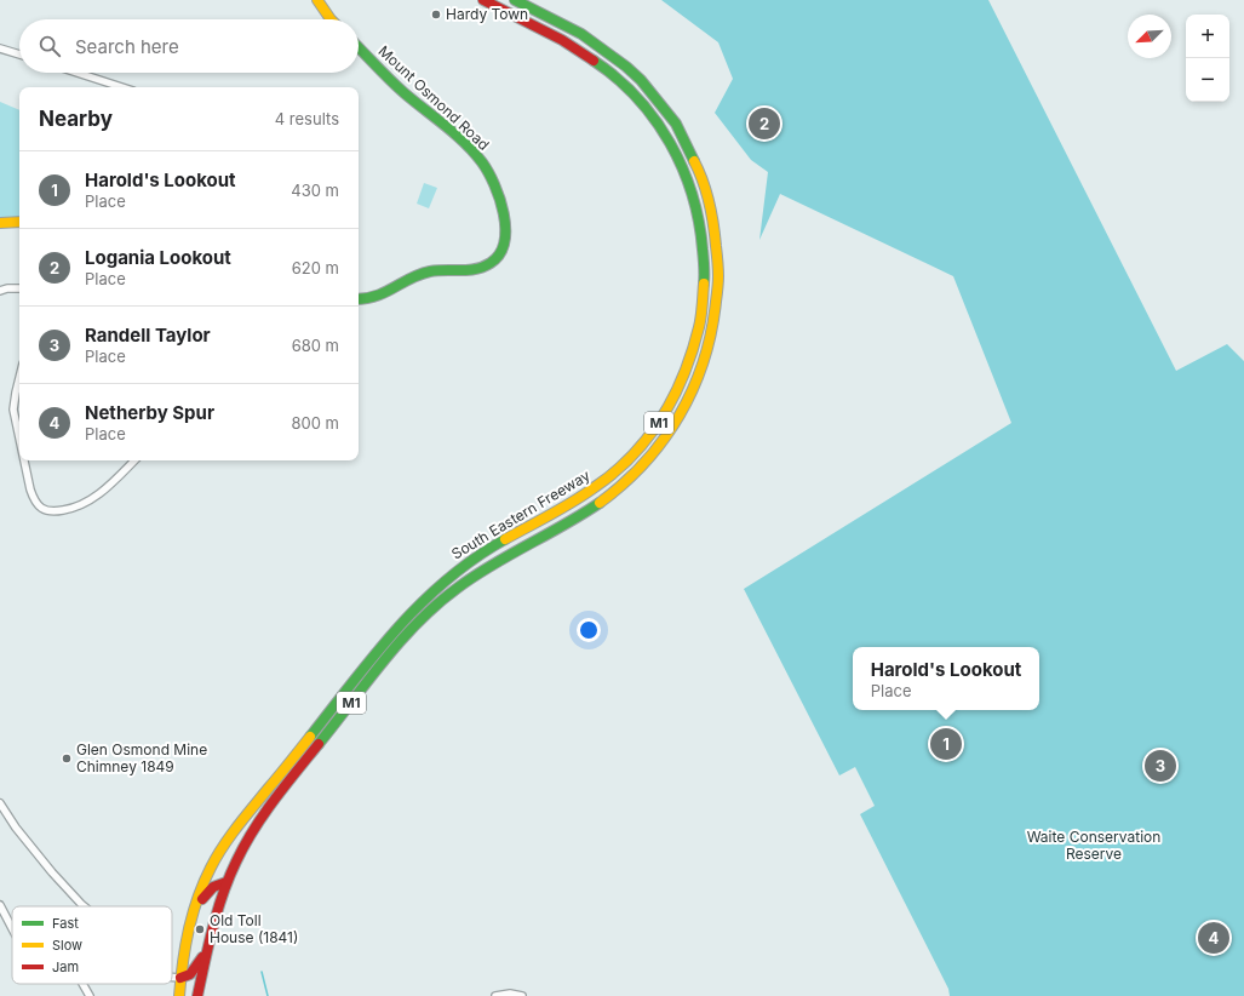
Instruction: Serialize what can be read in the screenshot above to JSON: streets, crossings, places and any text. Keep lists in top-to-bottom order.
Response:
{
  "streets": {
    "main road": ["Mount Osmond Road", "M1", "South Eastern Freeway"]
  },
  "crossings": [
    ["M1", "South Eastern Freeway"]
  ],
  "parks": ["Waite Conservation Reserve"],
  "places": ["Hardy Town", "Glen Osmond Mine Chimney 1849", "Old Toll House (1841)"],
  "legend": ["Fast", "Slow", "Jam"],
  "north": "bottom left",
  "page": {
    "map_buttons": ["+", "−"],
    "search": "Search here",
    "heading": ["Nearby", "4 results"],
    "pins": [
      "2",
      "1",
      "3",
      "4"
    ],
    "list": [
      {
        "mark": "1",
        "name": "Harold's Lookout",
        "note": "Place",
        "value": "430 m"
      },
      {
        "mark": "2",
        "name": "Logania Lookout",
        "note": "Place",
        "value": "620 m"
      },
      {
        "mark": "3",
        "name": "Randell Taylor",
        "note": "Place",
        "value": "680 m"
      },
      {
        "mark": "4",
        "name": "Netherby Spur",
        "note": "Place",
        "value": "800 m"
      }
    ],
    "popup": ["Harold's Lookout", "Place"]
  }
}
